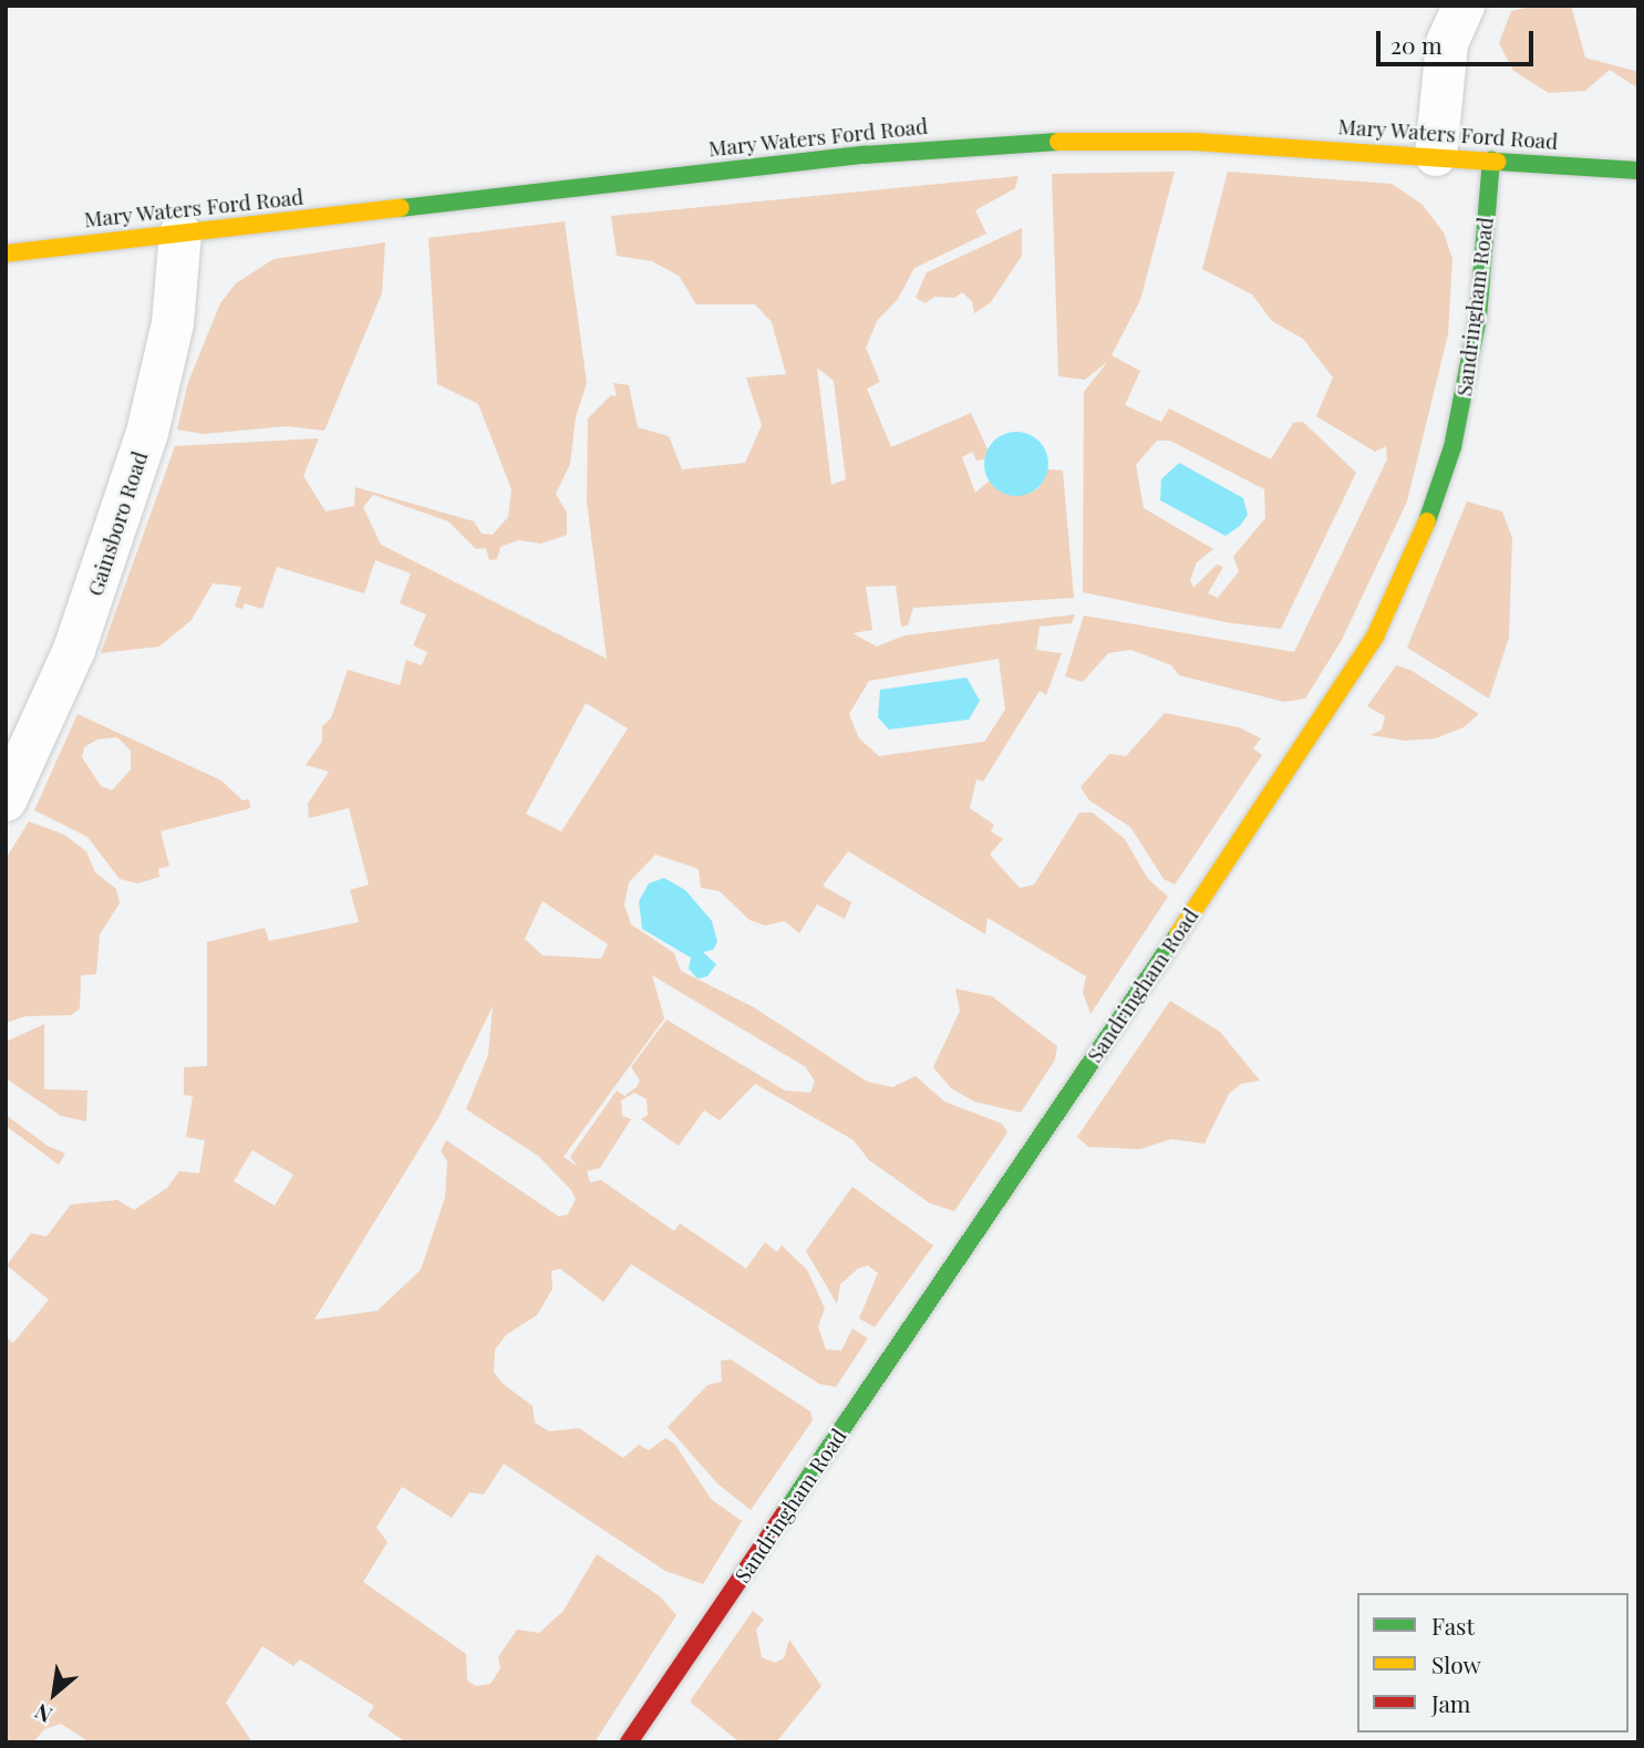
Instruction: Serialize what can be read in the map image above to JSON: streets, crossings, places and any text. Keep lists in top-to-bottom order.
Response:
{
  "streets": {
    "street": ["Mary Waters Ford Road", "Sandringham Road", "Gainsboro Road"]
  },
  "crossings": [
    ["Mary Waters Ford Road", "Sandringham Road"],
    ["Mary Waters Ford Road", "Gainsboro Road"]
  ],
  "legend": ["Fast", "Slow", "Jam"],
  "scale_bar": "20 m",
  "north": "bottom left"
}
